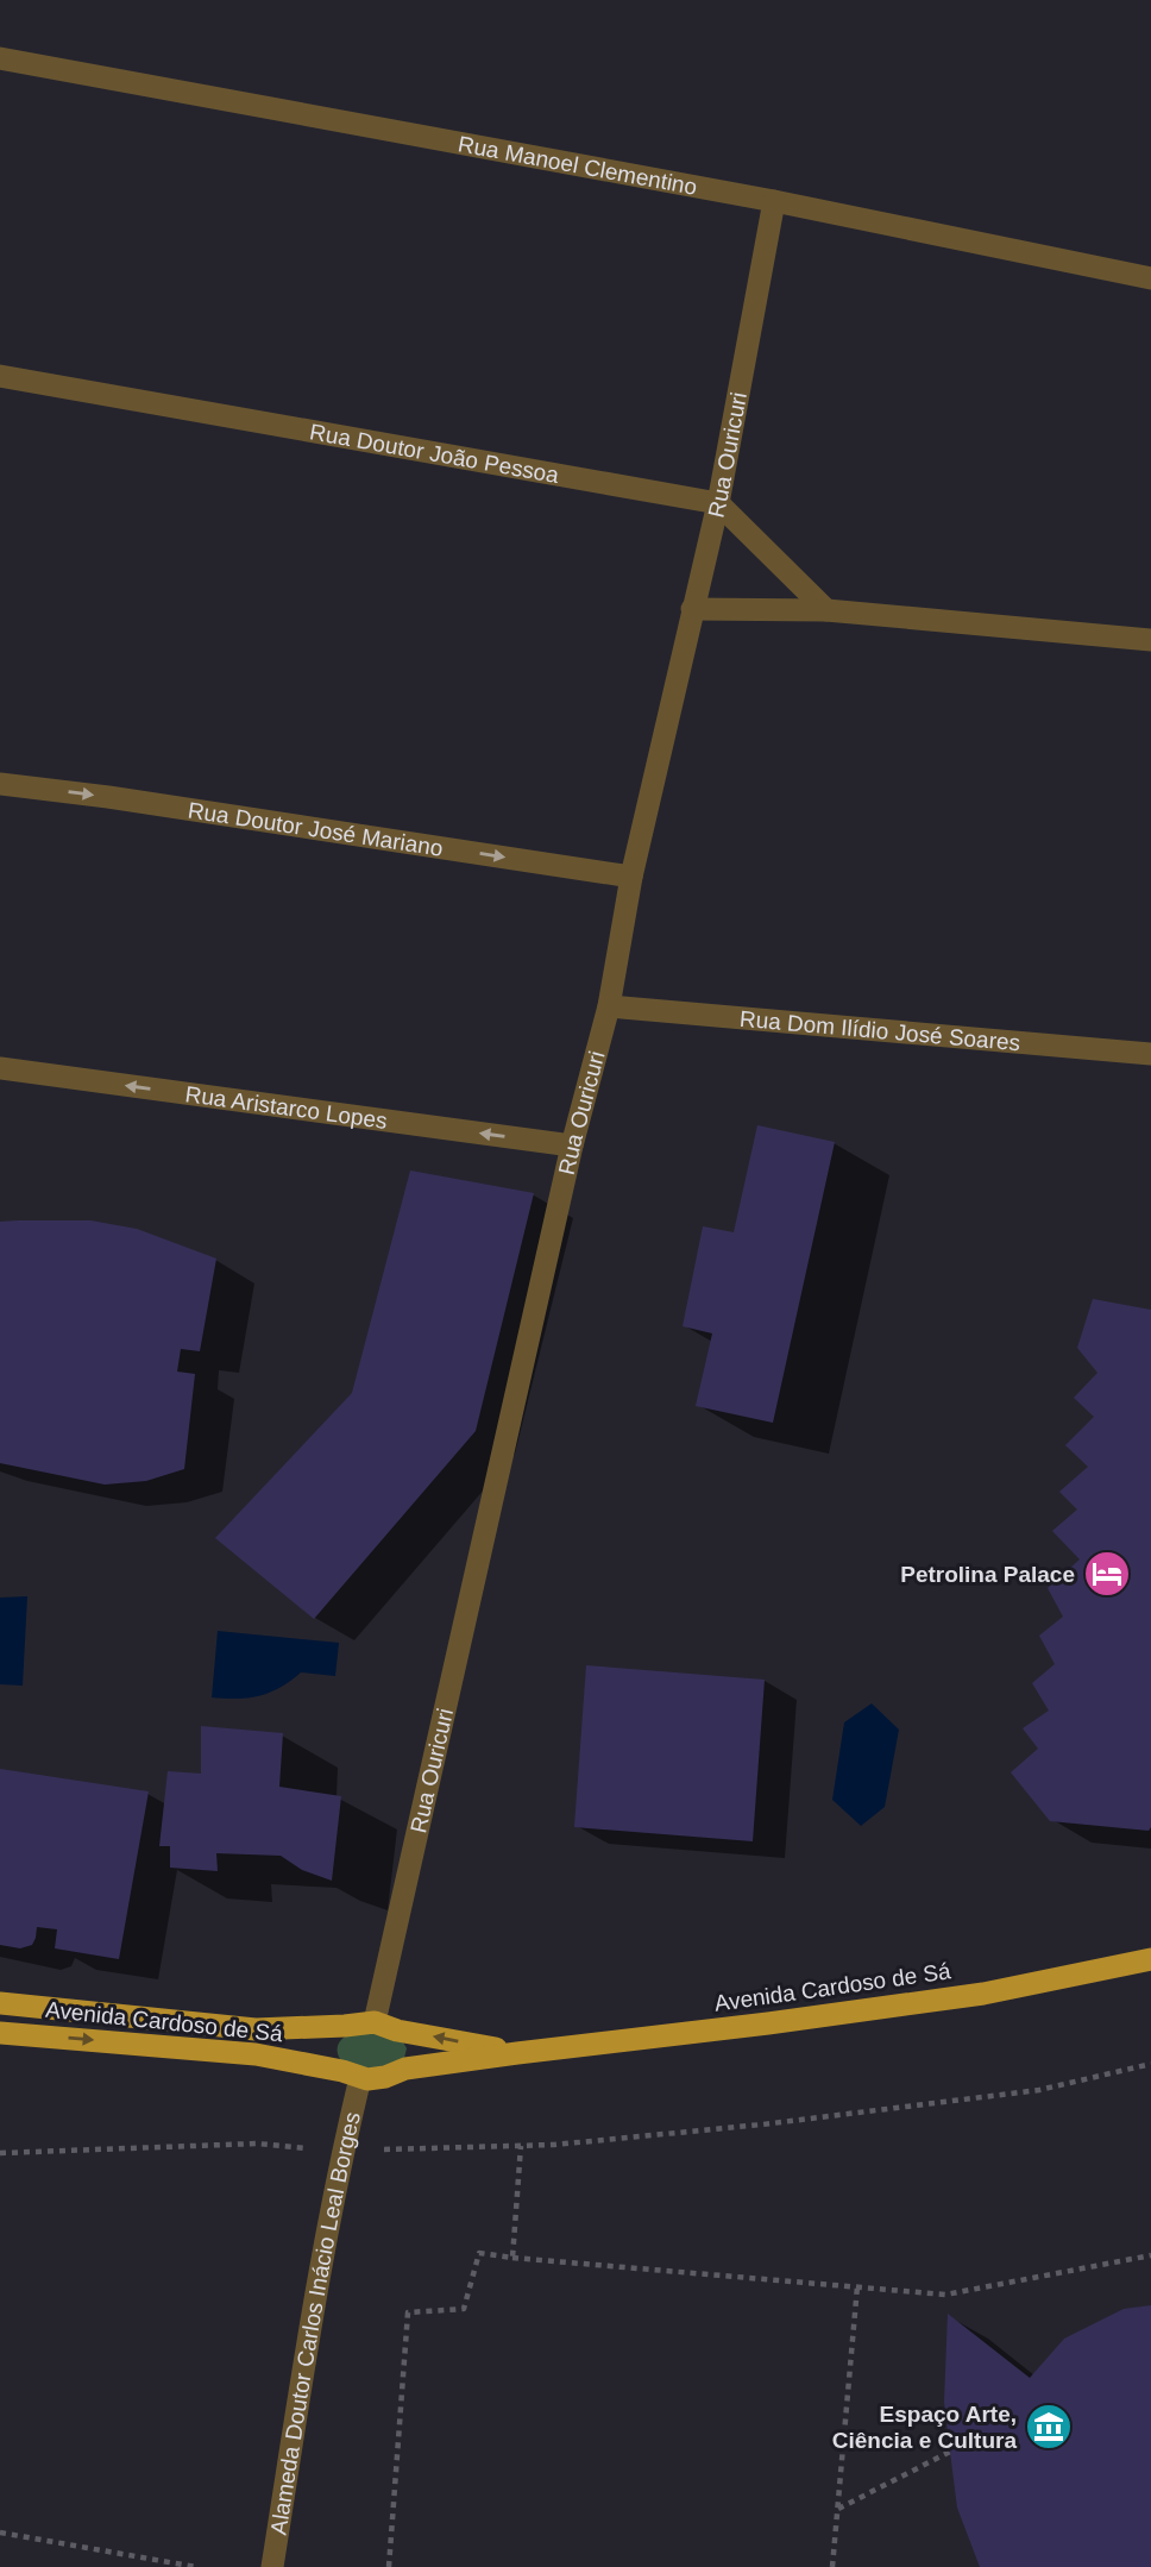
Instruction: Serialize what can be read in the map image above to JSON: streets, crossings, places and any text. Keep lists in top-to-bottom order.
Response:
{
  "streets": {
    "highway": ["Avenida Cardoso de Sá"],
    "street": [
      "Rua Manoel Clementino",
      "Rua Doutor João Pessoa",
      "Rua Ouricuri",
      "Rua Doutor José Mariano",
      "Rua Dom Ilídio José Soares",
      "Rua Aristarco Lopes",
      "Alameda Doutor Carlos Inácio Leal Borges"
    ]
  },
  "crossings": [
    ["Rua Manoel Clementino", "Rua Ouricuri"],
    ["Rua Doutor João Pessoa", "Rua Ouricuri"],
    ["Rua Ouricuri", "Rua Doutor José Mariano"],
    ["Rua Ouricuri", "Rua Dom Ilídio José Soares"],
    ["Rua Ouricuri", "Rua Aristarco Lopes"],
    ["Rua Ouricuri", "Avenida Cardoso de Sá"],
    ["Rua Ouricuri", "Alameda Doutor Carlos Inácio Leal Borges"],
    ["Avenida Cardoso de Sá", "Alameda Doutor Carlos Inácio Leal Borges"]
  ],
  "one_way": ["Rua Doutor José Mariano", "Rua Aristarco Lopes"],
  "places": {
    "hotel": ["Petrolina Palace"],
    "museum": ["Espaço Arte, Ciência e Cultura"]
  }
}
